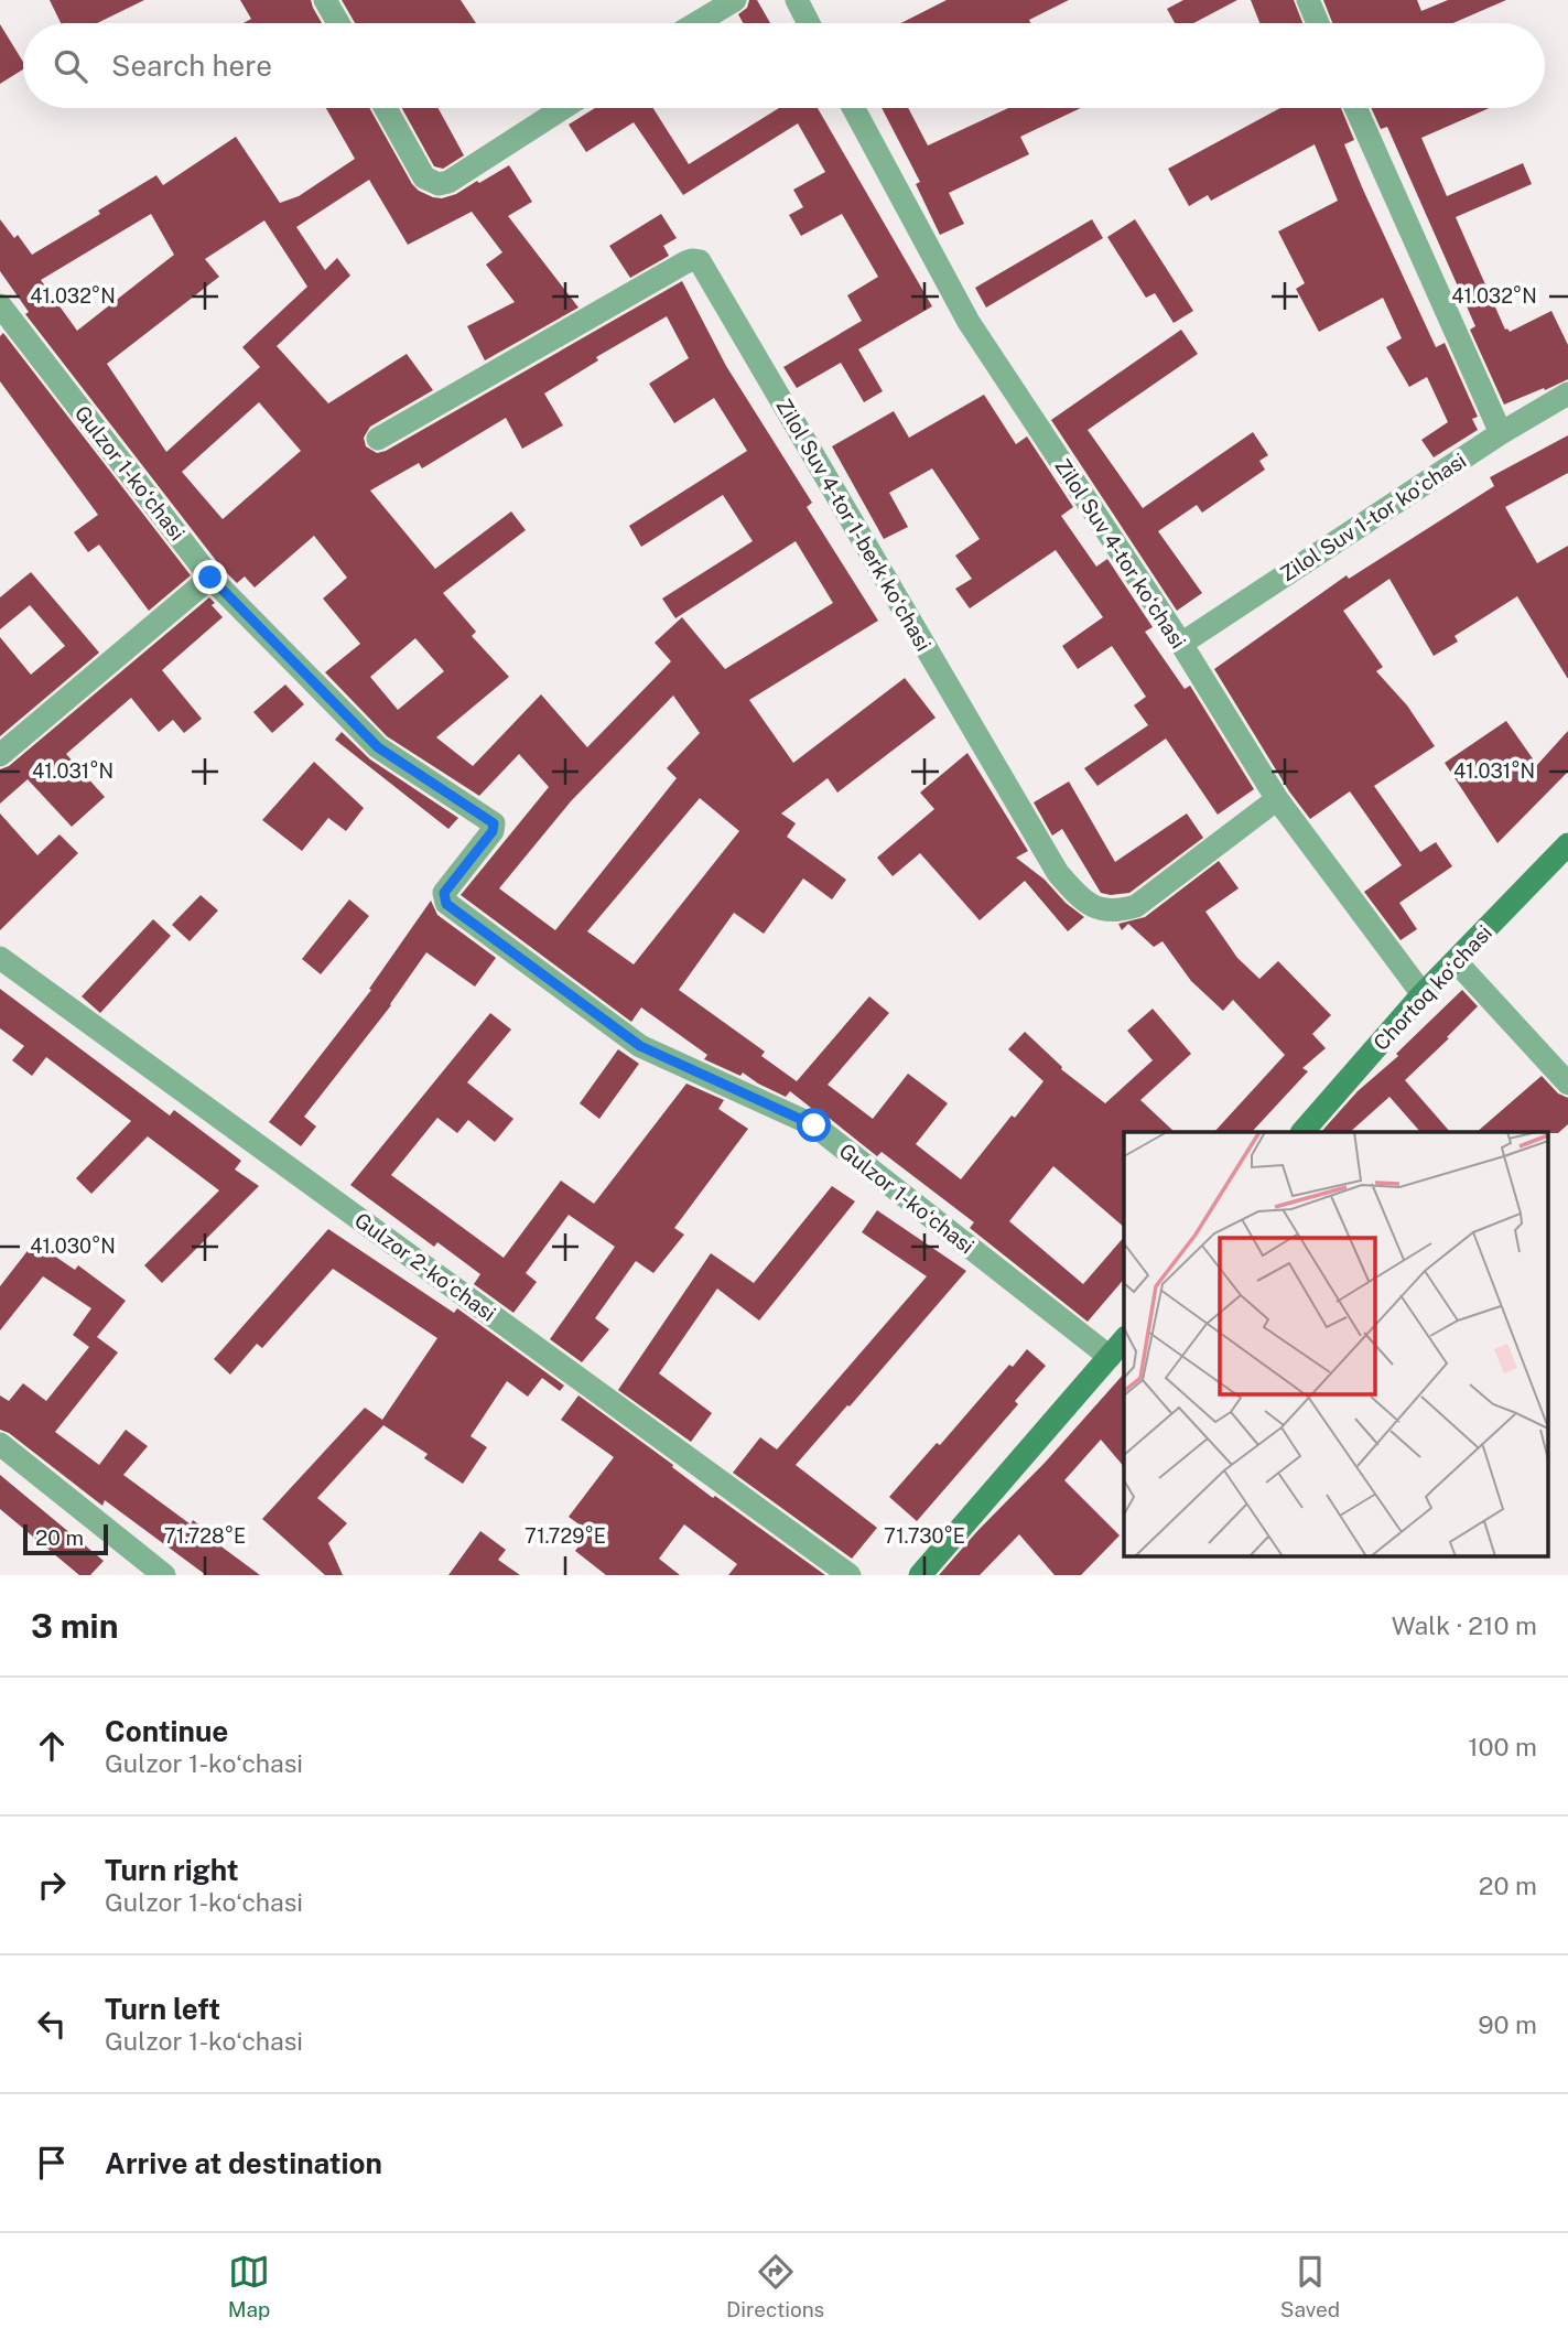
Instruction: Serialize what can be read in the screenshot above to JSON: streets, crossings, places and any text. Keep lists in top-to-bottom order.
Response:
{
  "streets": {
    "main road": ["Chortoq koʻchasi"],
    "street": [
      "Gulzor 1-koʻchasi",
      "Zilol Suv 1-tor koʻchasi",
      "Zilol Suv 4-tor 1-berk koʻchasi",
      "Zilol Suv 4-tor koʻchasi",
      "Gulzor 2-koʻchasi"
    ]
  },
  "crossings": [
    ["Zilol Suv 1-tor koʻchasi", "Zilol Suv 4-tor koʻchasi"],
    ["Zilol Suv 4-tor 1-berk koʻchasi", "Zilol Suv 4-tor koʻchasi"],
    ["Zilol Suv 4-tor koʻchasi", "Chortoq koʻchasi"]
  ],
  "scale_bar": "20 m",
  "page": {
    "search": "Search here",
    "scale": "20 m",
    "heading": ["3 min", "Walk · 210 m"],
    "list": [
      ["Continue", "Gulzor 1-koʻchasi", "100 m"],
      ["Turn right", "Gulzor 1-koʻchasi", "20 m"],
      ["Turn left", "Gulzor 1-koʻchasi", "90 m"],
      "Arrive at destination"
    ],
    "nav": ["Map", "Directions", "Saved"]
  },
  "coordinates": [
    "41.032°N",
    "41.031°N",
    "41.030°N",
    "71.728°E",
    "71.729°E",
    "71.730°E"
  ]
}
